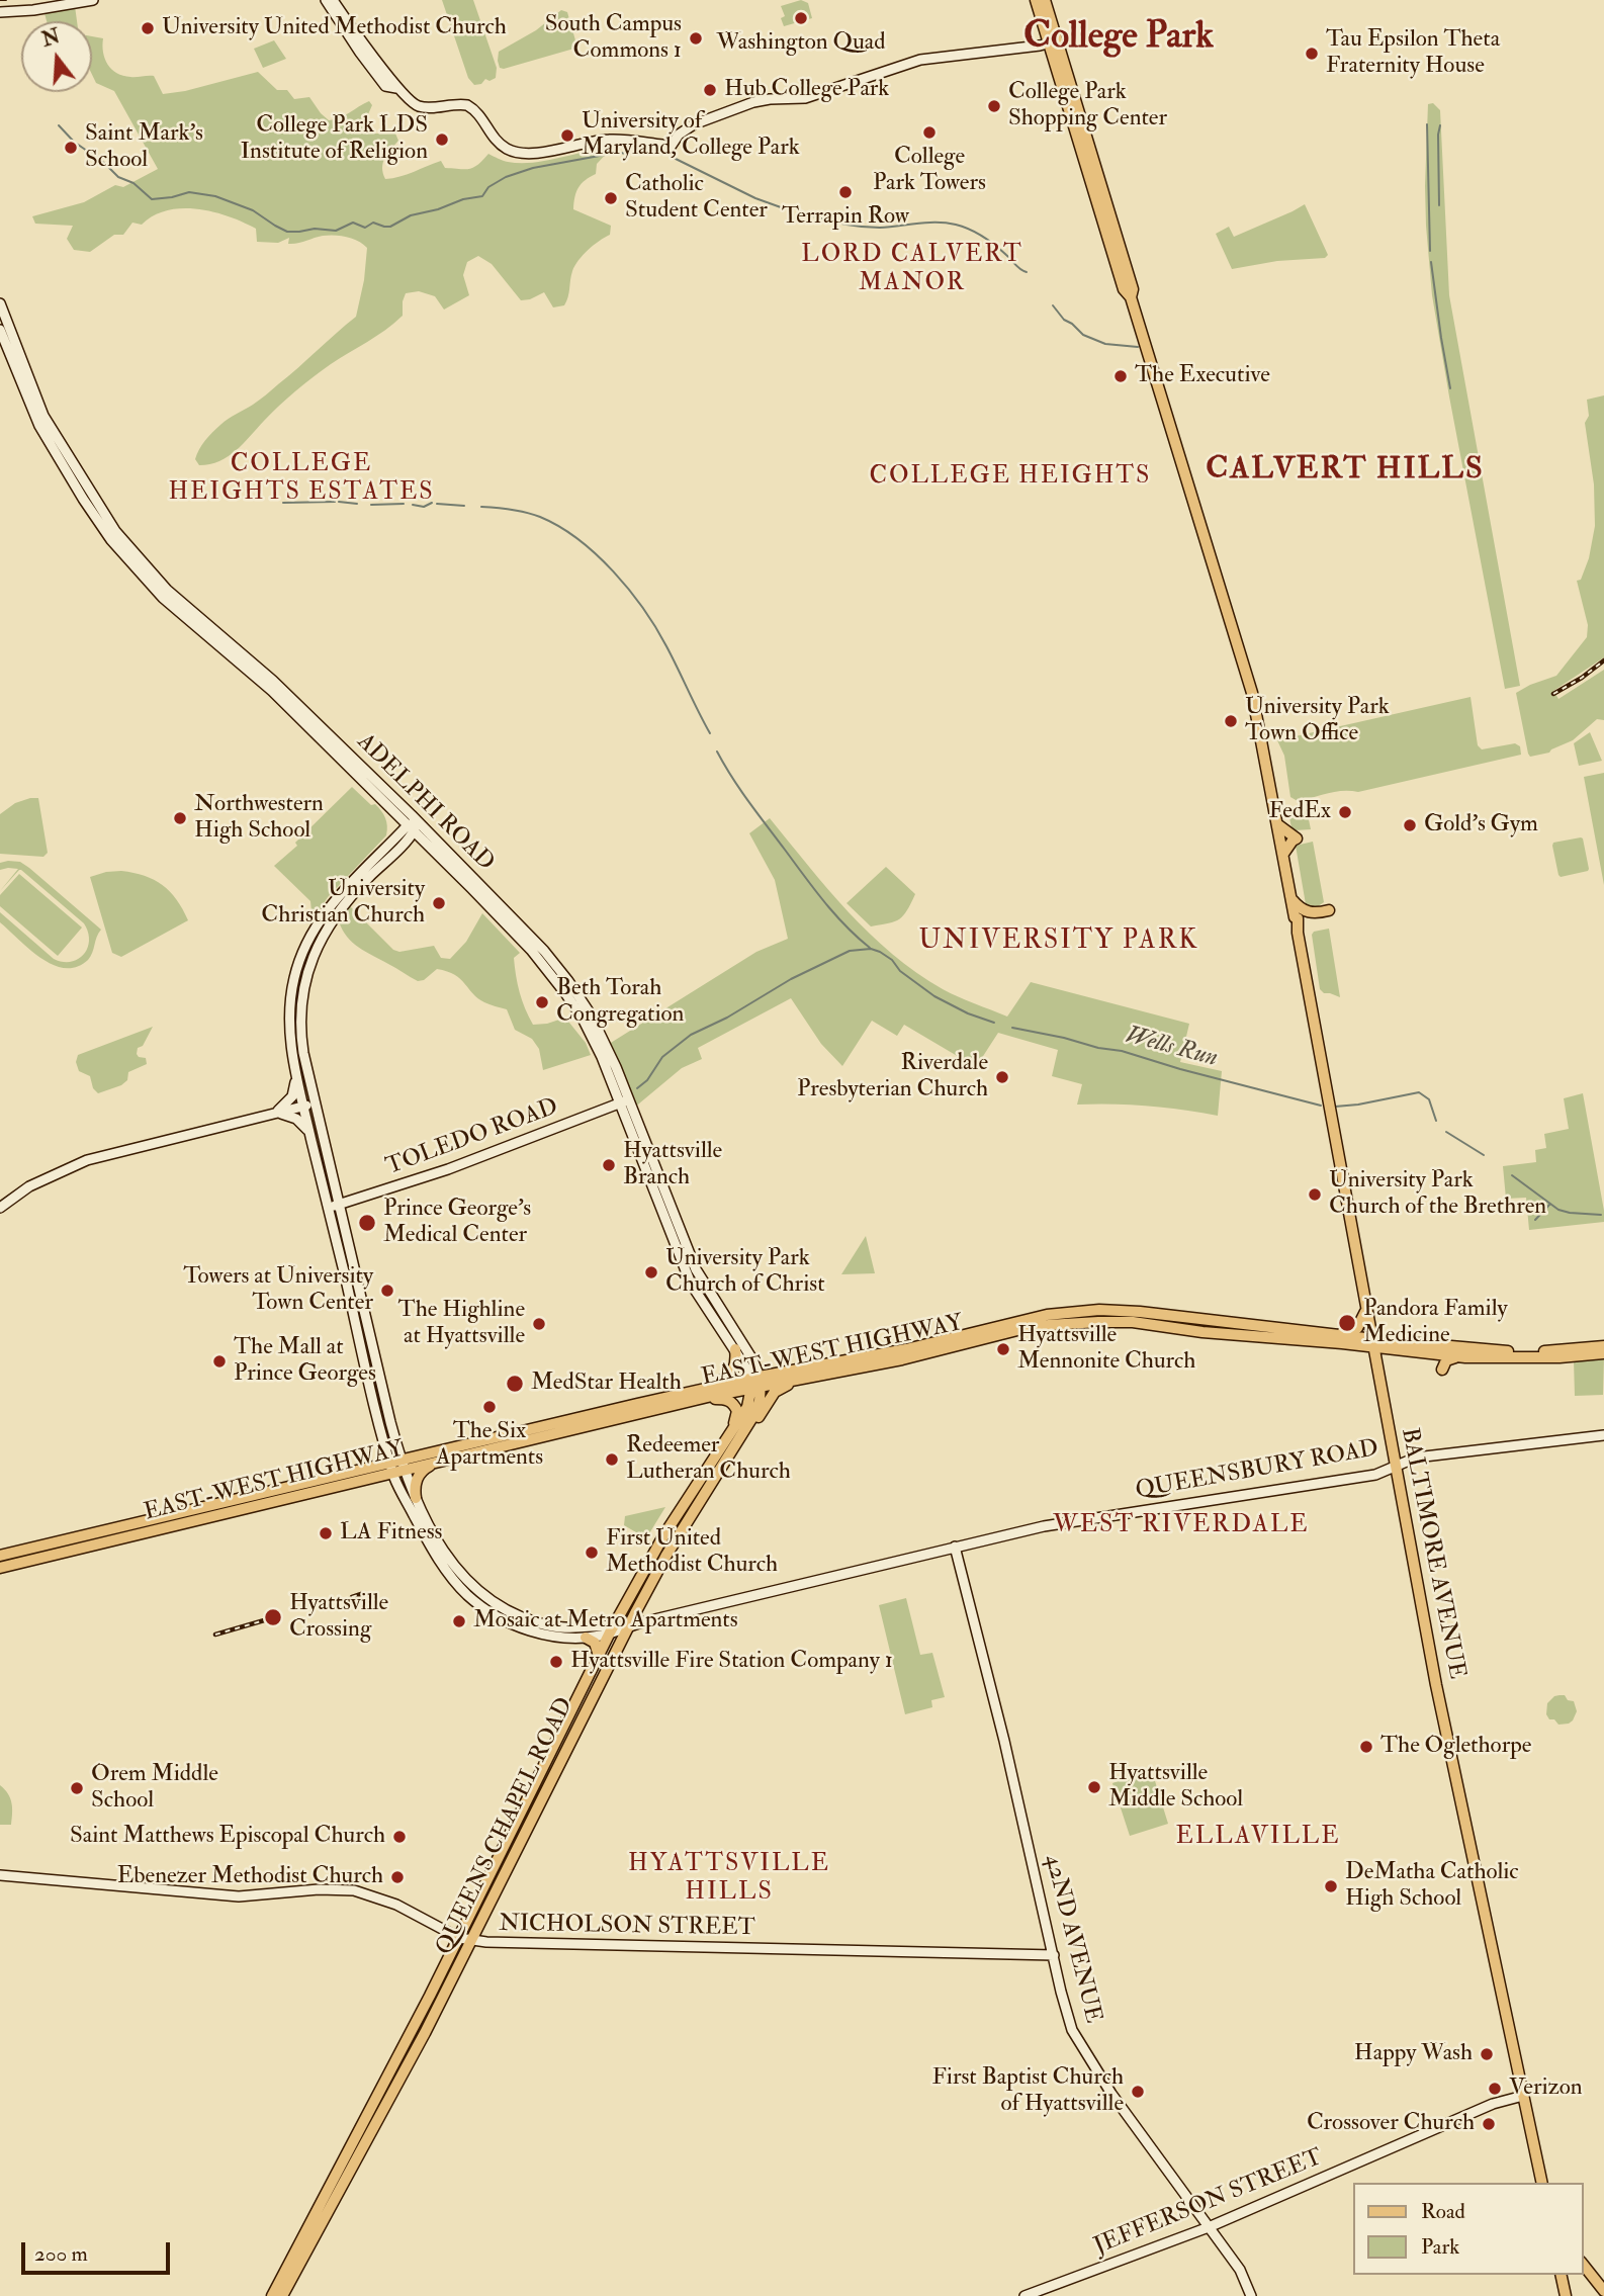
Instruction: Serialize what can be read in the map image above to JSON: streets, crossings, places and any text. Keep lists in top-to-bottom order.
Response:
{
  "streets": {
    "main road": ["EAST-WEST HIGHWAY", "BALTIMORE AVENUE", "QUEENS CHAPEL ROAD"],
    "street": [
      "ADELPHI ROAD",
      "TOLEDO ROAD",
      "QUEENSBURY ROAD",
      "NICHOLSON STREET",
      "42ND AVENUE",
      "JEFFERSON STREET"
    ]
  },
  "crossings": [
    ["ADELPHI ROAD", "TOLEDO ROAD"],
    ["ADELPHI ROAD", "EAST-WEST HIGHWAY"],
    ["ADELPHI ROAD", "QUEENS CHAPEL ROAD"],
    ["EAST-WEST HIGHWAY", "BALTIMORE AVENUE"],
    ["EAST-WEST HIGHWAY", "QUEENS CHAPEL ROAD"],
    ["QUEENSBURY ROAD", "BALTIMORE AVENUE"],
    ["QUEENSBURY ROAD", "QUEENS CHAPEL ROAD"],
    ["QUEENSBURY ROAD", "42ND AVENUE"],
    ["BALTIMORE AVENUE", "JEFFERSON STREET"],
    ["QUEENS CHAPEL ROAD", "NICHOLSON STREET"],
    ["NICHOLSON STREET", "42ND AVENUE"],
    ["42ND AVENUE", "JEFFERSON STREET"]
  ],
  "districts": [
    "College Park",
    "LORD CALVERT MANOR",
    "COLLEGE HEIGHTS ESTATES",
    "CALVERT HILLS",
    "COLLEGE HEIGHTS",
    "UNIVERSITY PARK",
    "WEST RIVERDALE",
    "ELLAVILLE",
    "HYATTSVILLE HILLS"
  ],
  "water": ["Wells Run"],
  "places": [
    "Washington Quad",
    "University United Methodist Church",
    "South Campus Commons 1",
    "Tau Epsilon Theta Fraternity House",
    "Hub College Park",
    "College Park Shopping Center",
    "College Park Towers",
    "University of Maryland, College Park",
    "College Park LDS Institute of Religion",
    "Saint Mark's School",
    "Terrapin Row",
    "Catholic Student Center",
    "The Executive",
    "University Park Town Office",
    "FedEx",
    "Northwestern High School",
    "Gold's Gym",
    "University Christian Church",
    "Beth Torah Congregation",
    "Riverdale Presbyterian Church",
    "Hyattsville Branch",
    "University Park Church of the Brethren",
    "Prince George's Medical Center",
    "University Park Church of Christ",
    "Towers at University Town Center",
    "Pandora Family Medicine",
    "The Highline at Hyattsville",
    "Hyattsville Mennonite Church",
    "The Mall at Prince Georges",
    "MedStar Health",
    "The Six Apartments",
    "Redeemer Lutheran Church",
    "LA Fitness",
    "First United Methodist Church",
    "Hyattsville Crossing",
    "Mosaic at Metro Apartments",
    "Hyattsville Fire Station Company 1",
    "The Oglethorpe",
    "Hyattsville Middle School",
    "Orem Middle School",
    "Saint Matthews Episcopal Church",
    "Ebenezer Methodist Church",
    "DeMatha Catholic High School",
    "Happy Wash",
    "Verizon",
    "First Baptist Church of Hyattsville",
    "Crossover Church"
  ],
  "legend": ["Road", "Park"],
  "scale_bar": "200 m",
  "north": "top"
}
